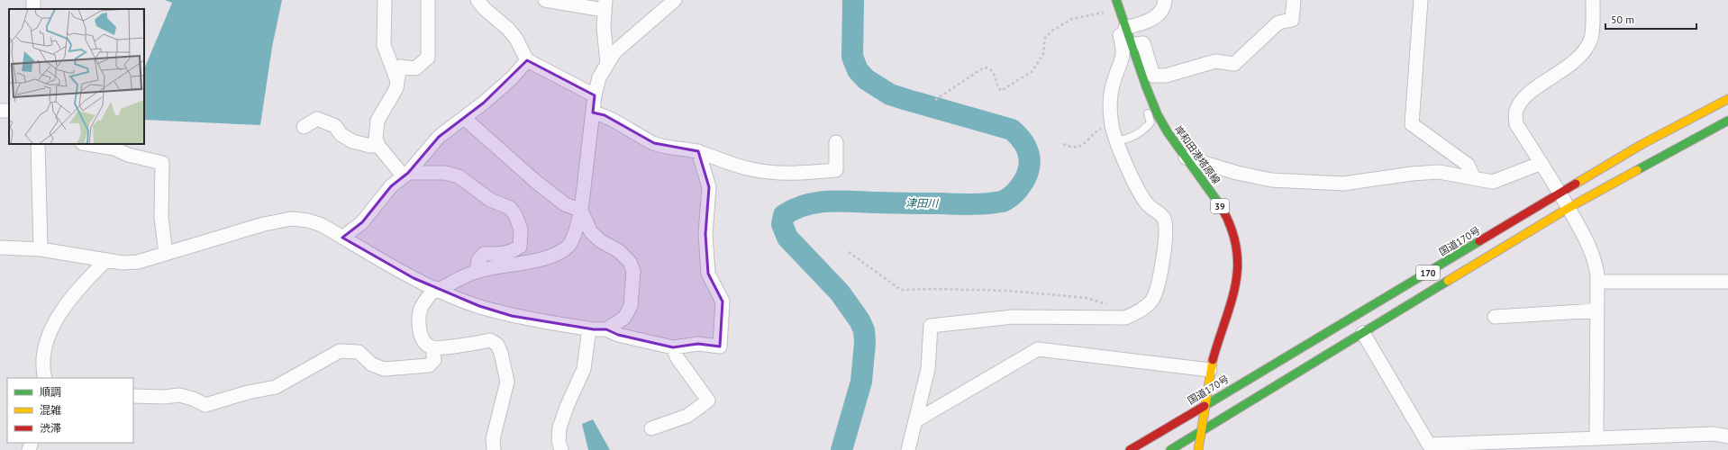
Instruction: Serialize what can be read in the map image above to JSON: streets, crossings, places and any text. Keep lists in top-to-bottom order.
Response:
{
  "streets": {
    "main road": [
      "岸和田港塔原線",
      "39",
      "国道170号",
      "170"
    ]
  },
  "crossings": [
    ["岸和田港塔原線", "国道170号"],
    ["岸和田港塔原線", "170"]
  ],
  "water": ["津田川"],
  "legend": ["順調", "混雑", "渋滞"],
  "scale_bar": "50 m"
}
